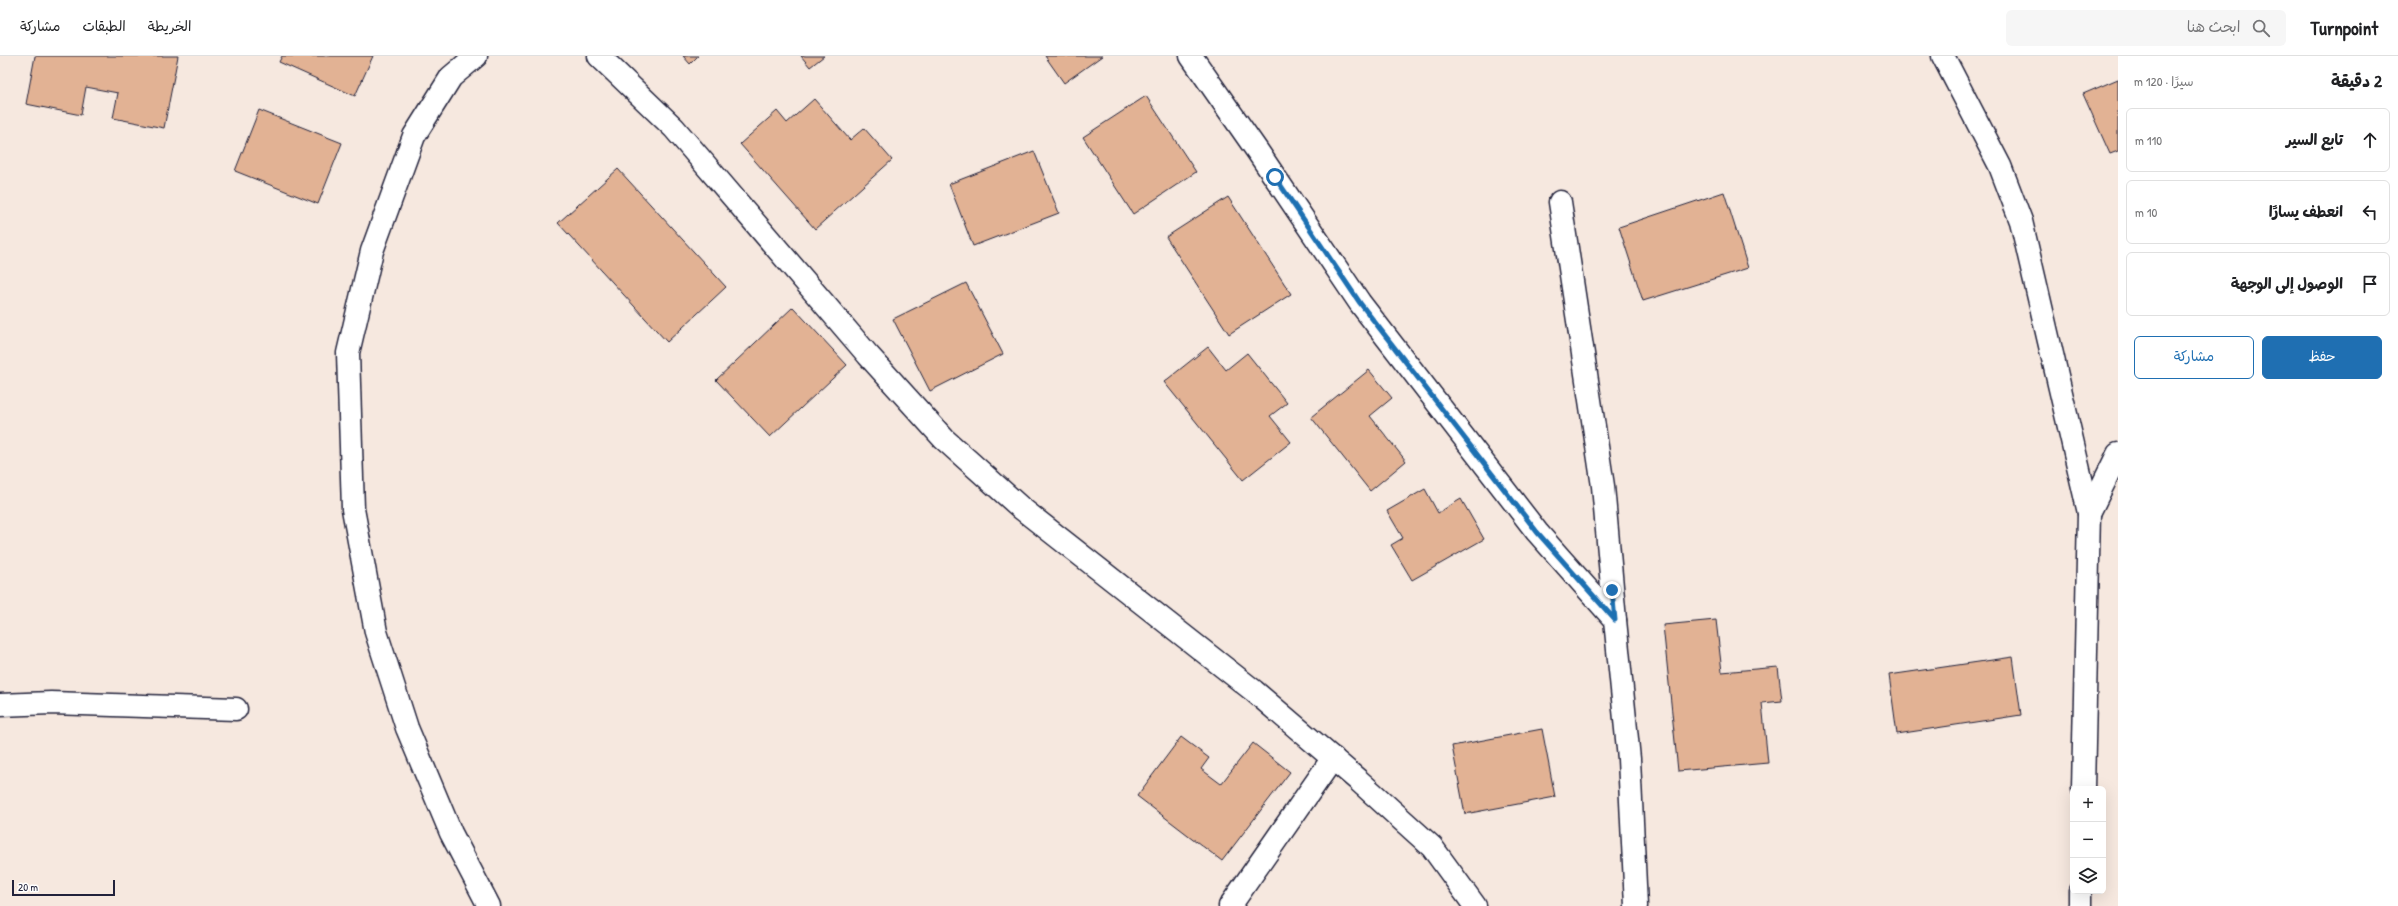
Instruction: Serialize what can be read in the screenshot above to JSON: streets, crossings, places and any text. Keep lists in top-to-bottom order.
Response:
{
  "scale_bar": "20 m",
  "page": {
    "header": "Turnpoint",
    "search": "ابحث هنا",
    "nav": ["الخريطة", "الطبقات", "مشاركة"],
    "heading": ["2 دقيقة", "سيرًا · 120 m"],
    "list": [
      ["تابع السير", "110 m"],
      ["انعطف يسارًا", "10 m"],
      "الوصول إلى الوجهة"
    ],
    "buttons": ["حفظ", "مشاركة"],
    "map_buttons": ["+", "−"],
    "scale": "20 m"
  }
}
